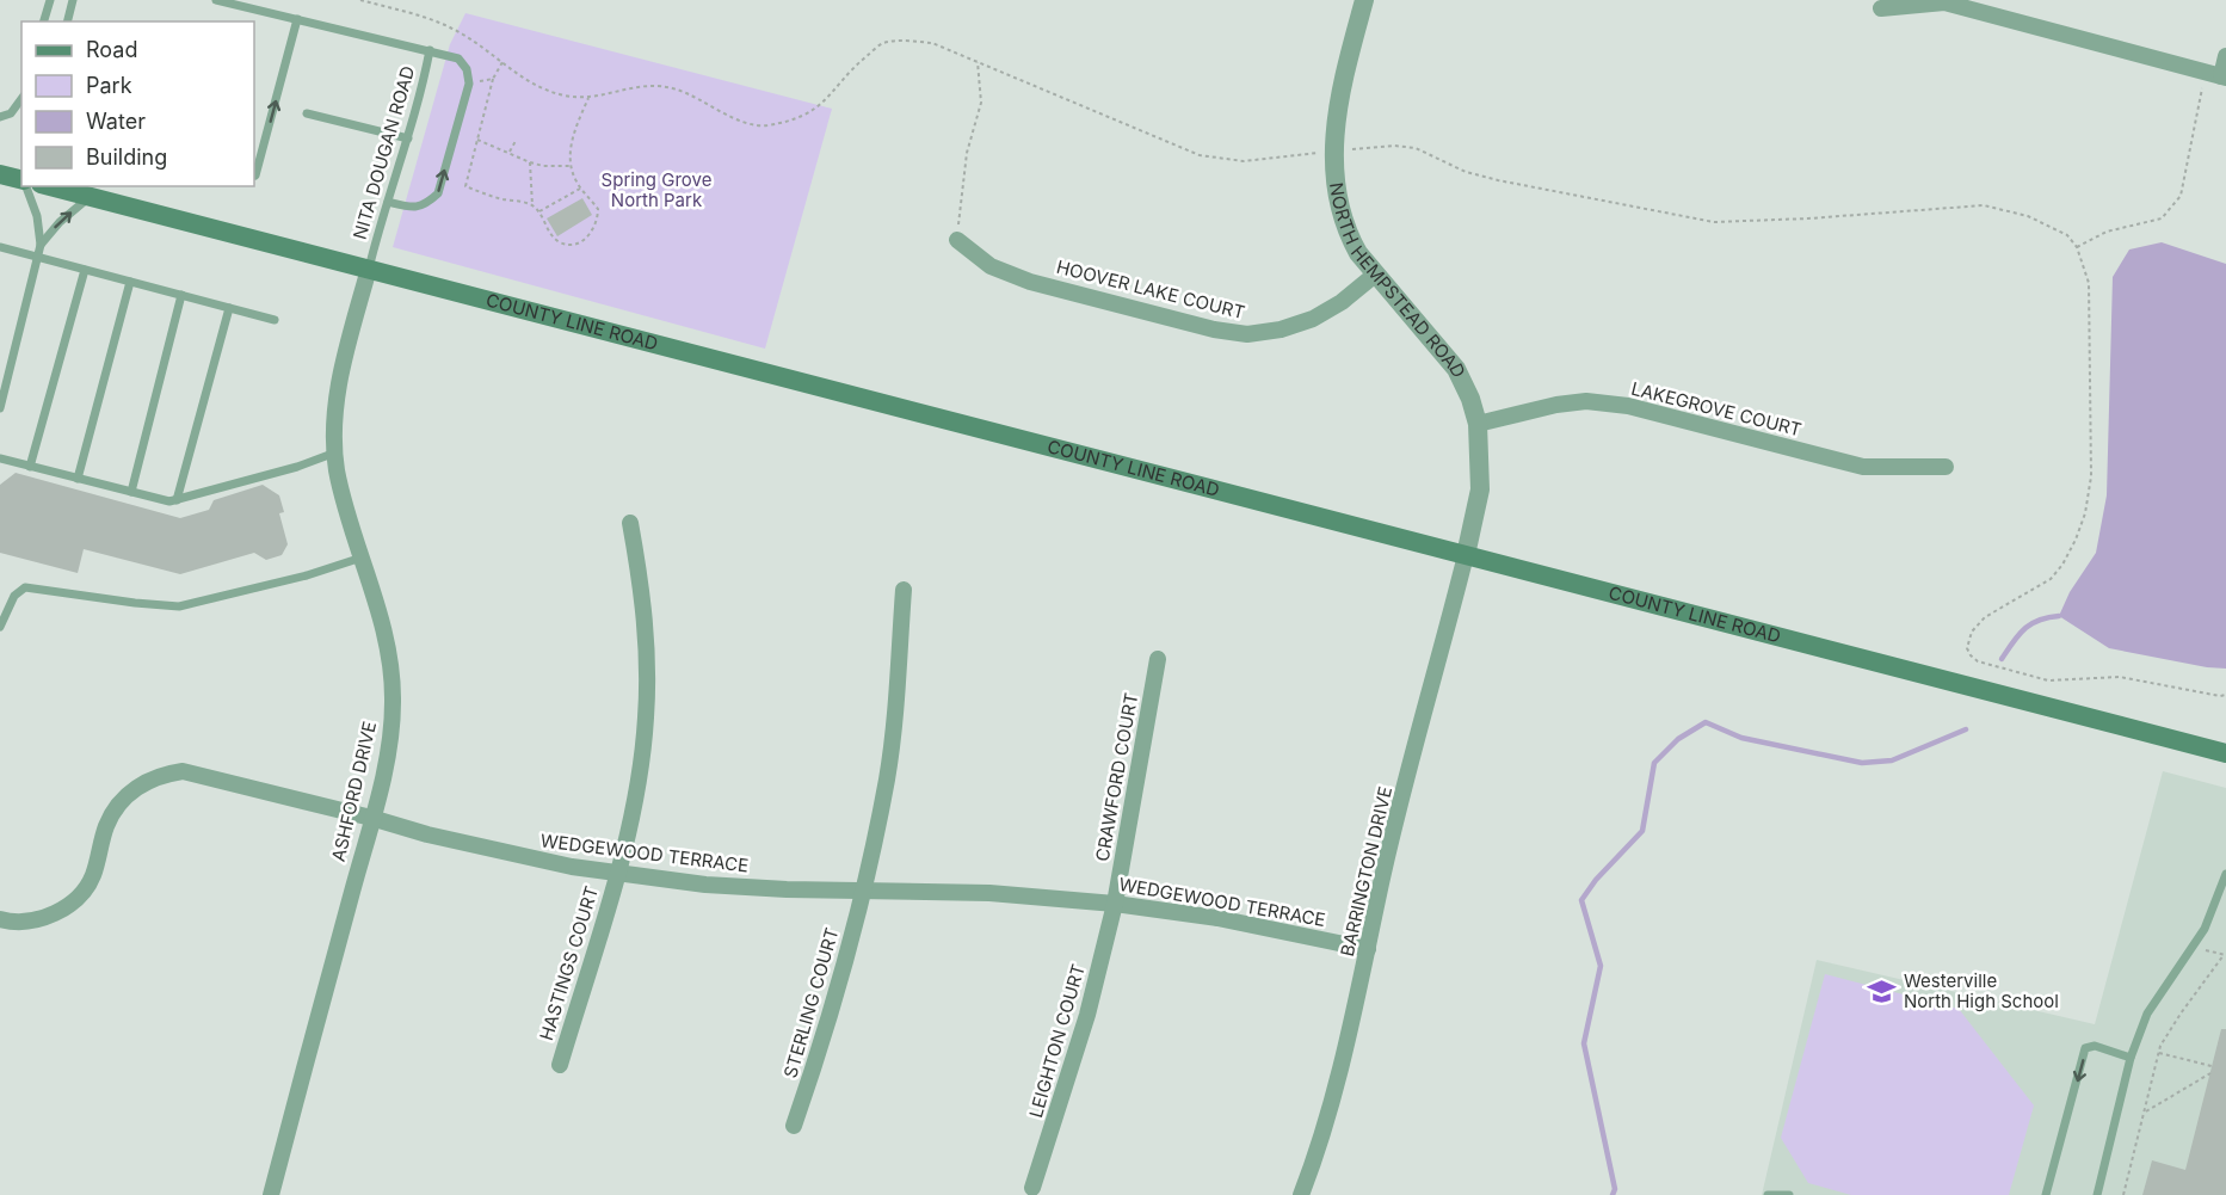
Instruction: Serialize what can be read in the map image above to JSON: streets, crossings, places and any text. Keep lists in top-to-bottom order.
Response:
{
  "streets": {
    "main road": ["COUNTY LINE ROAD"],
    "street": [
      "NORTH HEMPSTEAD ROAD",
      "HOOVER LAKE COURT",
      "LAKEGROVE COURT",
      "CRAWFORD COURT",
      "ASHFORD DRIVE",
      "WEDGEWOOD TERRACE",
      "BARRINGTON DRIVE",
      "HASTINGS COURT",
      "STERLING COURT",
      "LEIGHTON COURT"
    ],
    "lane": ["NITA DOUGAN ROAD"]
  },
  "crossings": [
    ["NITA DOUGAN ROAD", "COUNTY LINE ROAD"],
    ["NITA DOUGAN ROAD", "ASHFORD DRIVE"],
    ["NORTH HEMPSTEAD ROAD", "HOOVER LAKE COURT"],
    ["NORTH HEMPSTEAD ROAD", "COUNTY LINE ROAD"],
    ["NORTH HEMPSTEAD ROAD", "LAKEGROVE COURT"],
    ["NORTH HEMPSTEAD ROAD", "BARRINGTON DRIVE"],
    ["COUNTY LINE ROAD", "ASHFORD DRIVE"],
    ["COUNTY LINE ROAD", "BARRINGTON DRIVE"],
    ["CRAWFORD COURT", "WEDGEWOOD TERRACE"],
    ["CRAWFORD COURT", "LEIGHTON COURT"],
    ["ASHFORD DRIVE", "WEDGEWOOD TERRACE"],
    ["WEDGEWOOD TERRACE", "BARRINGTON DRIVE"],
    ["WEDGEWOOD TERRACE", "HASTINGS COURT"],
    ["WEDGEWOOD TERRACE", "STERLING COURT"],
    ["WEDGEWOOD TERRACE", "LEIGHTON COURT"]
  ],
  "parks": ["Spring Grove North Park"],
  "places": {
    "school or university": ["Westerville North High School"]
  },
  "legend": [
    "Road",
    "Park",
    "Water",
    "Building"
  ]
}
